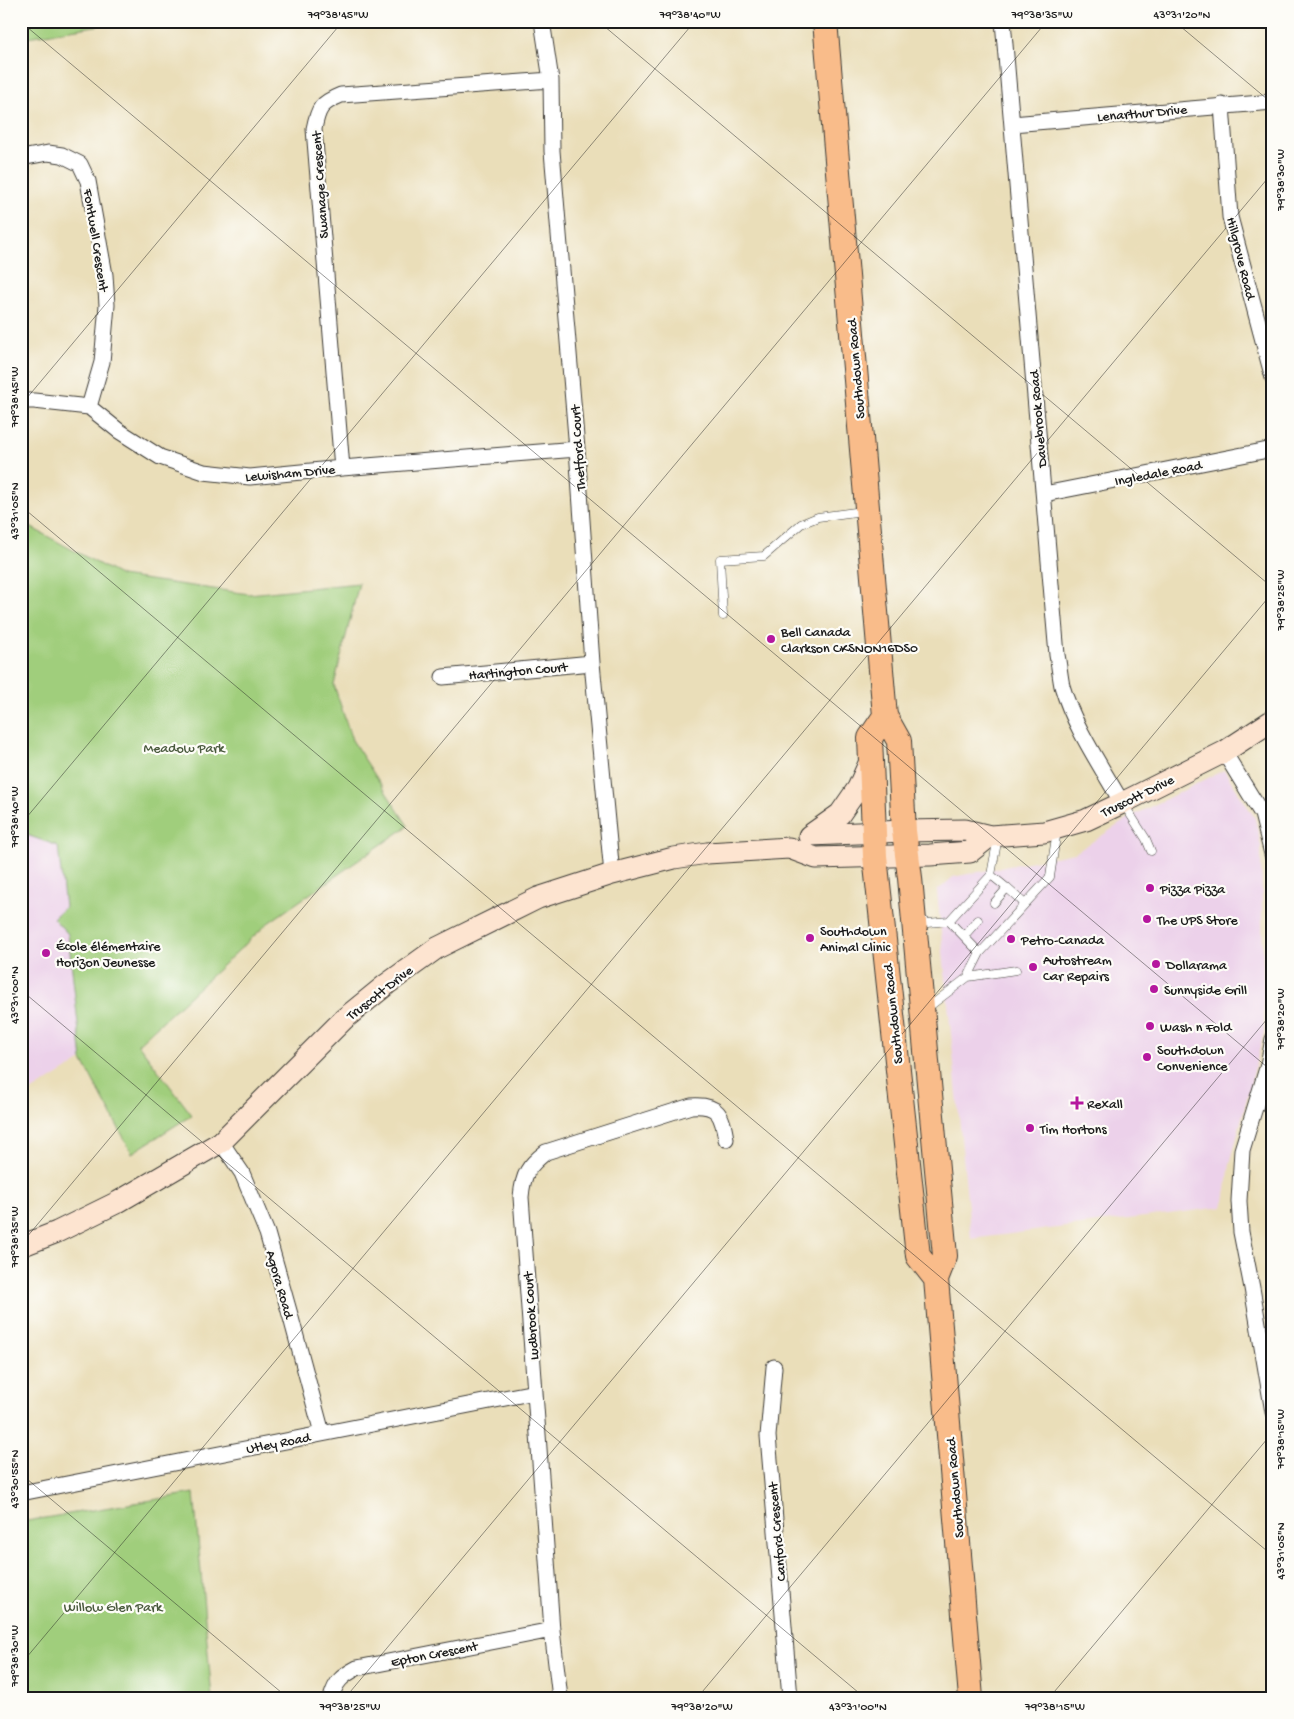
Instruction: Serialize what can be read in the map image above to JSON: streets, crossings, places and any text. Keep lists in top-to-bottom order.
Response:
{
  "streets": {
    "main road": ["Southdown Road"],
    "street": [
      "Lenarthur Drive",
      "Swanage Crescent",
      "Fontwell Crescent",
      "Hillgrove Road",
      "Davebrook Road",
      "Thetford Court",
      "Lewisham Drive",
      "Ingledale Road",
      "Hartington Court",
      "Truscott Drive",
      "Agora Road",
      "Ludbrook Court",
      "Utley Road",
      "Canford Crescent",
      "Epton Crescent"
    ]
  },
  "crossings": [
    ["Lenarthur Drive", "Hillgrove Road"],
    ["Lenarthur Drive", "Davebrook Road"],
    ["Swanage Crescent", "Thetford Court"],
    ["Swanage Crescent", "Lewisham Drive"],
    ["Fontwell Crescent", "Lewisham Drive"],
    ["Southdown Road", "Truscott Drive"],
    ["Davebrook Road", "Ingledale Road"],
    ["Davebrook Road", "Truscott Drive"],
    ["Thetford Court", "Lewisham Drive"],
    ["Thetford Court", "Hartington Court"],
    ["Thetford Court", "Truscott Drive"],
    ["Truscott Drive", "Agora Road"],
    ["Agora Road", "Utley Road"],
    ["Ludbrook Court", "Utley Road"],
    ["Ludbrook Court", "Epton Crescent"]
  ],
  "parks": ["Meadow Park", "Willow Glen Park"],
  "places": {
    "other": [
      "Bell Canada Clarkson CKSNON16DS0",
      "Pizza Pizza",
      "The UPS Store",
      "Southdown Animal Clinic",
      "Petro-Canada",
      "École élémentaire Horizon Jeunesse",
      "Dollarama",
      "Autostream Car Repairs",
      "Sunnyside Grill",
      "Wash n Fold",
      "Southdown Convenience",
      "Tim Hortons"
    ],
    "health": ["Rexall"]
  },
  "coordinates": [
    "79°38'45\"W",
    "79°38'40\"W",
    "79°38'35\"W",
    "43°31'20\"N",
    "79°38'30\"W",
    "43°31'05\"N",
    "79°38'25\"W",
    "43°31'00\"N",
    "79°38'20\"W",
    "79°38'15\"W",
    "43°30'55\"N"
  ]
}
